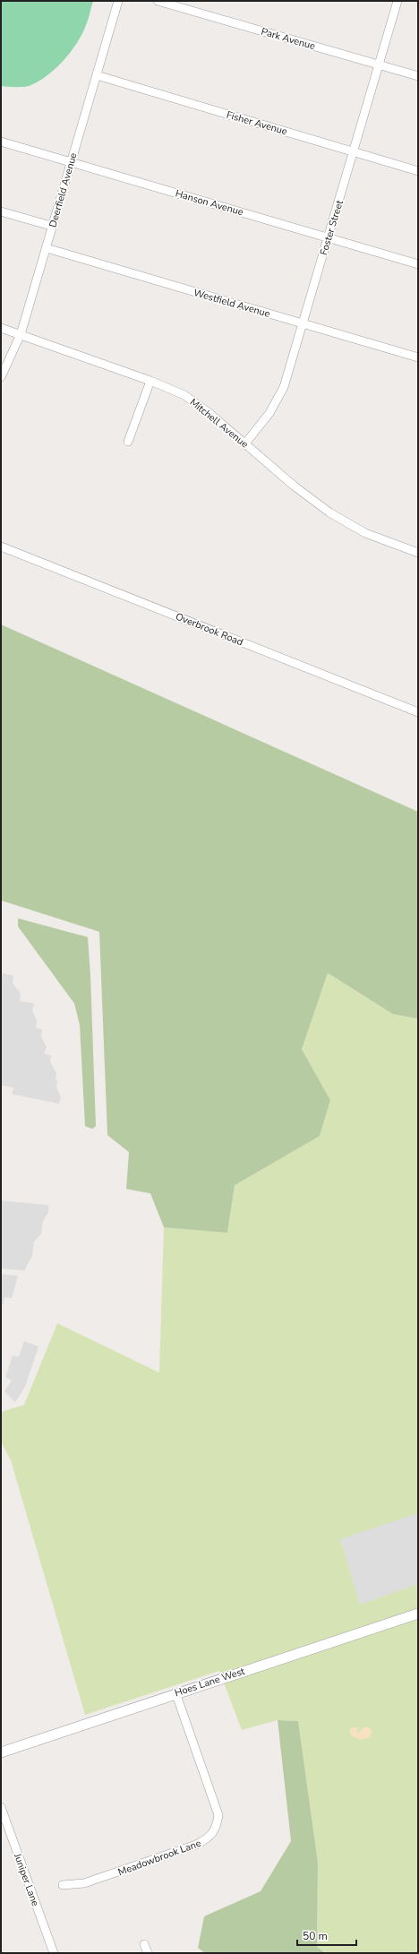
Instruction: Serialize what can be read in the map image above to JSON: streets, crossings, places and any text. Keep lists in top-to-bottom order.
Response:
{
  "streets": {
    "street": [
      "Park Avenue",
      "Fisher Avenue",
      "Deerfield Avenue",
      "Hanson Avenue",
      "Foster Street",
      "Westfield Avenue",
      "Mitchell Avenue",
      "Overbrook Road",
      "Hoes Lane West",
      "Meadowbrook Lane",
      "Juniper Lane"
    ]
  },
  "crossings": [
    ["Park Avenue", "Foster Street"],
    ["Fisher Avenue", "Deerfield Avenue"],
    ["Fisher Avenue", "Foster Street"],
    ["Deerfield Avenue", "Hanson Avenue"],
    ["Deerfield Avenue", "Westfield Avenue"],
    ["Deerfield Avenue", "Mitchell Avenue"],
    ["Hanson Avenue", "Foster Street"],
    ["Foster Street", "Westfield Avenue"],
    ["Foster Street", "Mitchell Avenue"],
    ["Hoes Lane West", "Meadowbrook Lane"]
  ],
  "scale_bar": "50 m"
}
